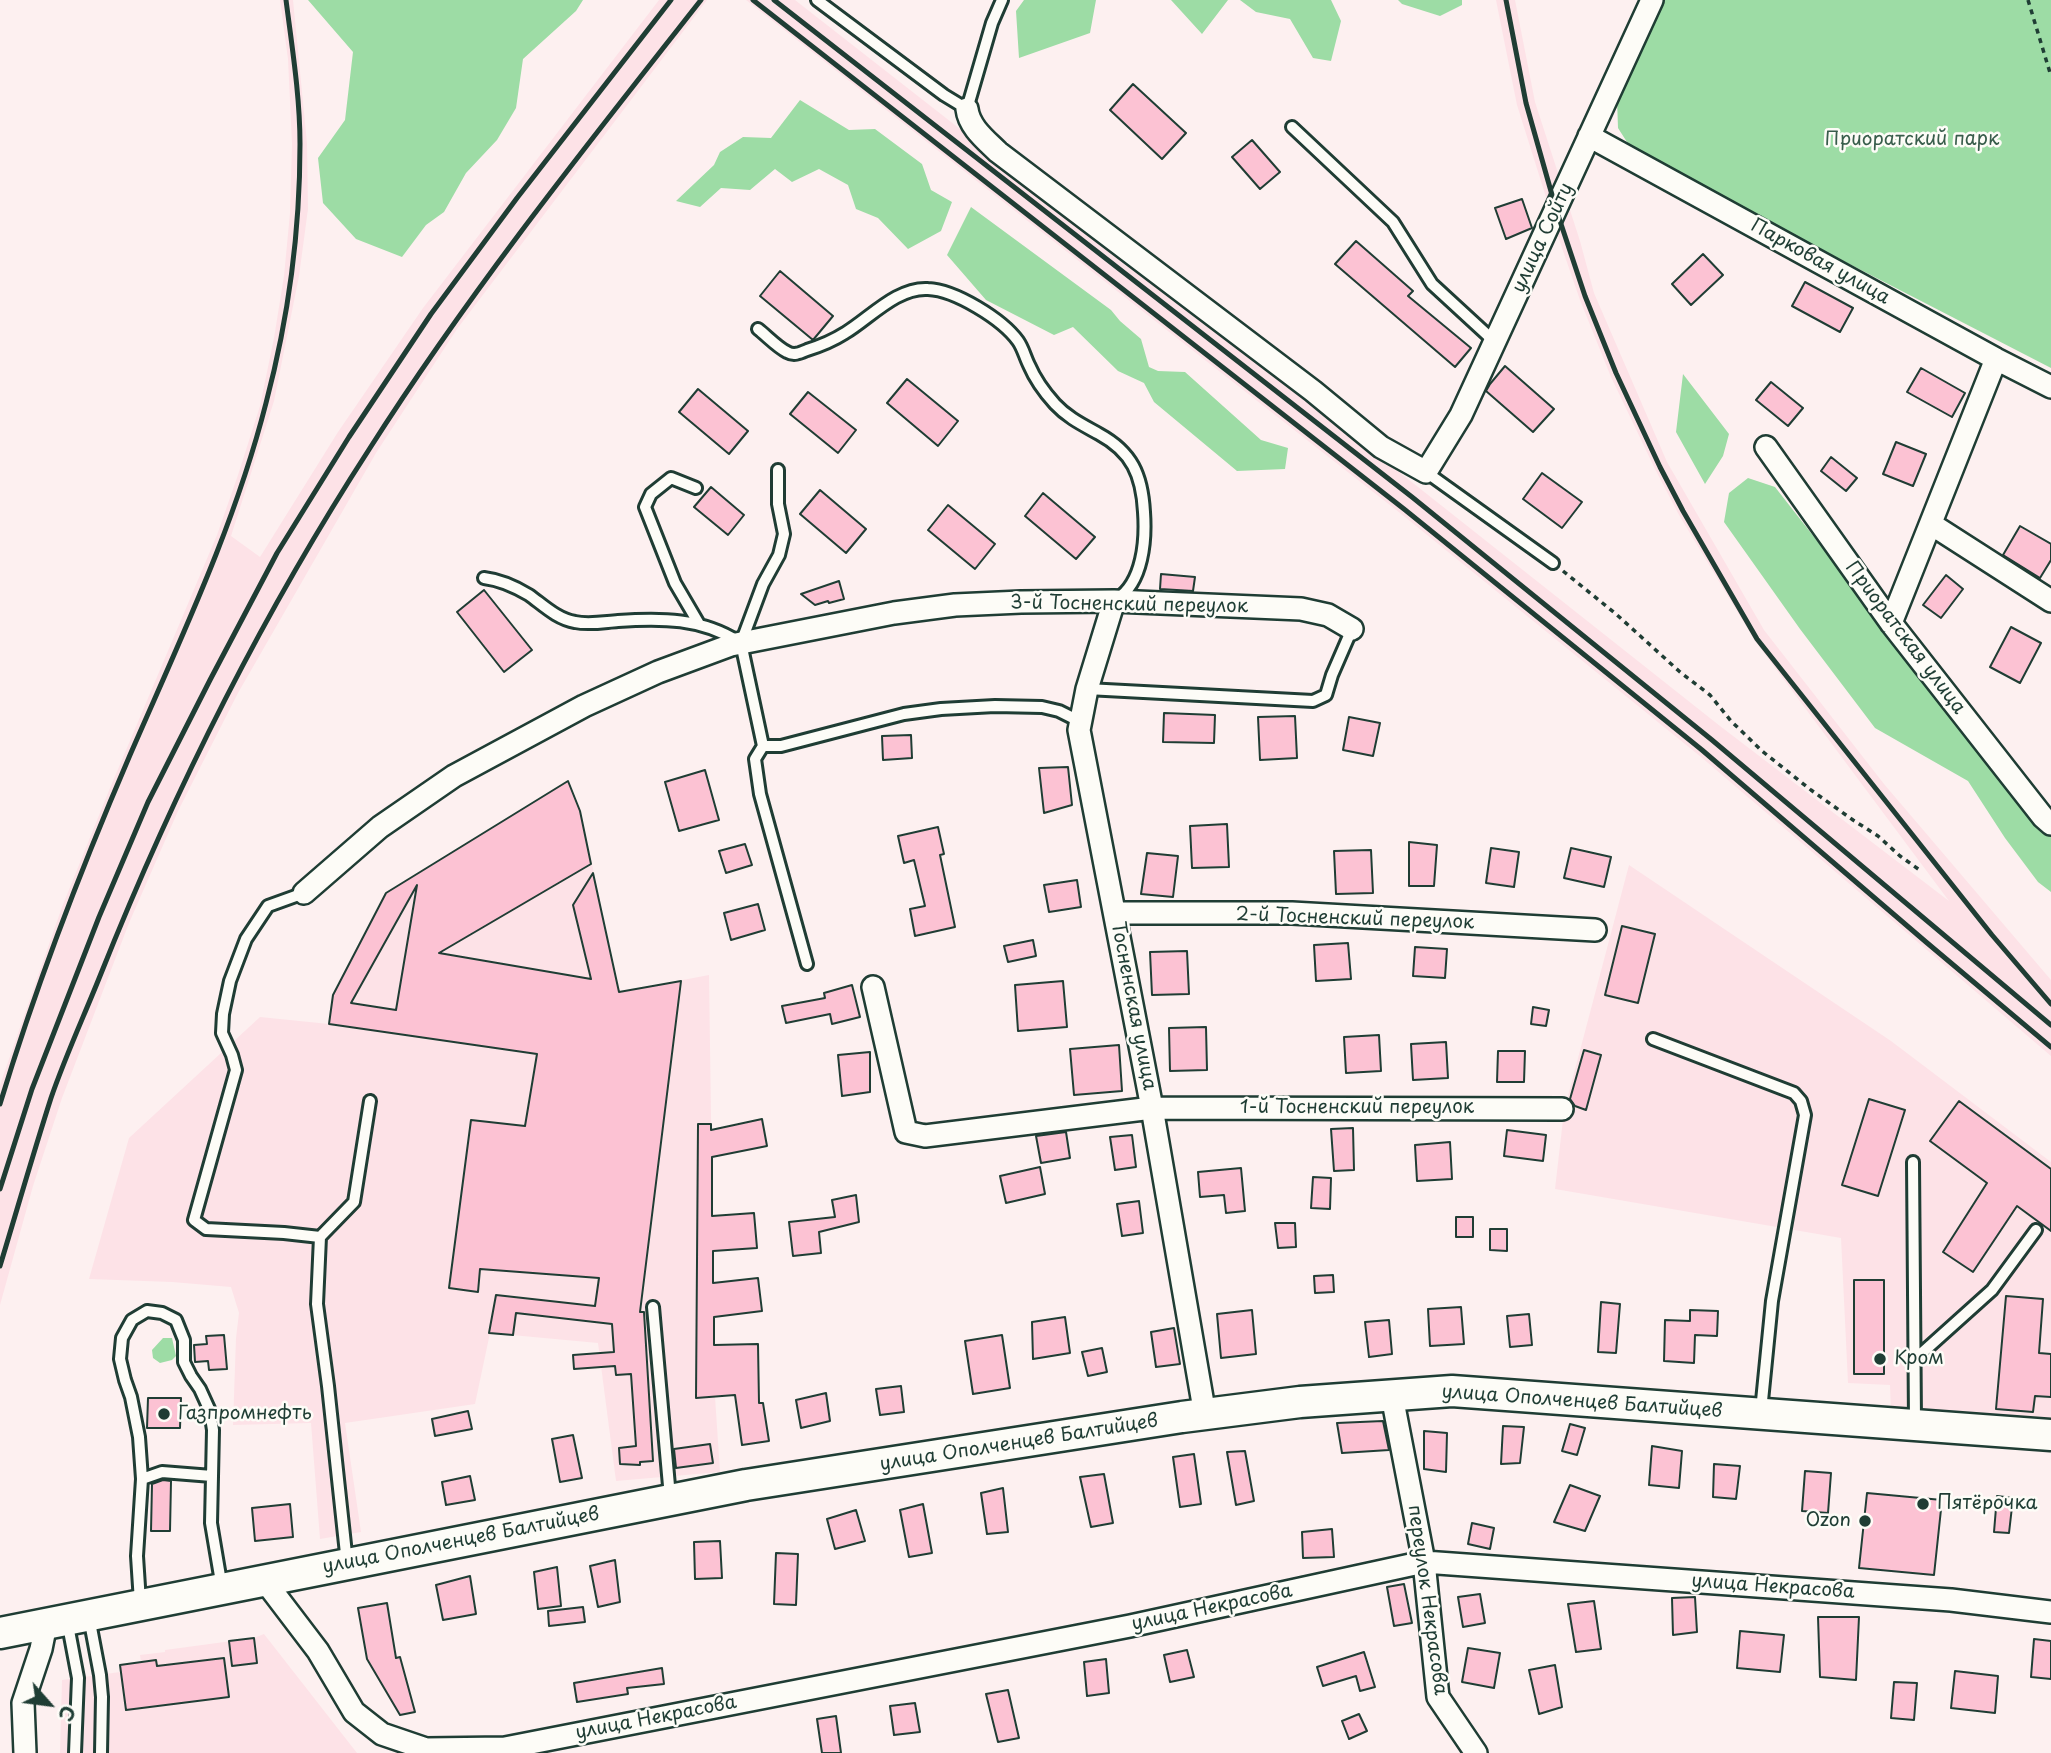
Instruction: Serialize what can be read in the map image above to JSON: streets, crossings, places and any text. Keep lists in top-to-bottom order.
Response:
{
  "streets": {
    "main road": ["улица Ополченцев Балтийцев"],
    "street": [
      "улица Сойту",
      "Парковая улица",
      "3-й Тосненский переулок",
      "Приоратская улица",
      "2-й Тосненский переулок",
      "Тосненская улица",
      "1-й Тосненский переулок",
      "улица Некрасова",
      "переулок Некрасова"
    ]
  },
  "crossings": [
    ["улица Сойту", "Парковая улица"],
    ["3-й Тосненский переулок", "Тосненская улица"],
    ["2-й Тосненский переулок", "Тосненская улица"],
    ["Тосненская улица", "1-й Тосненский переулок"],
    ["Тосненская улица", "улица Ополченцев Балтийцев"],
    ["улица Ополченцев Балтийцев", "улица Некрасова"],
    ["улица Ополченцев Балтийцев", "переулок Некрасова"],
    ["улица Некрасова", "переулок Некрасова"]
  ],
  "parks": ["Приоратский парк"],
  "places": [
    "Кром",
    "Газпромнефть",
    "Пятёрочка",
    "Ozon"
  ],
  "north": "bottom right"
}
